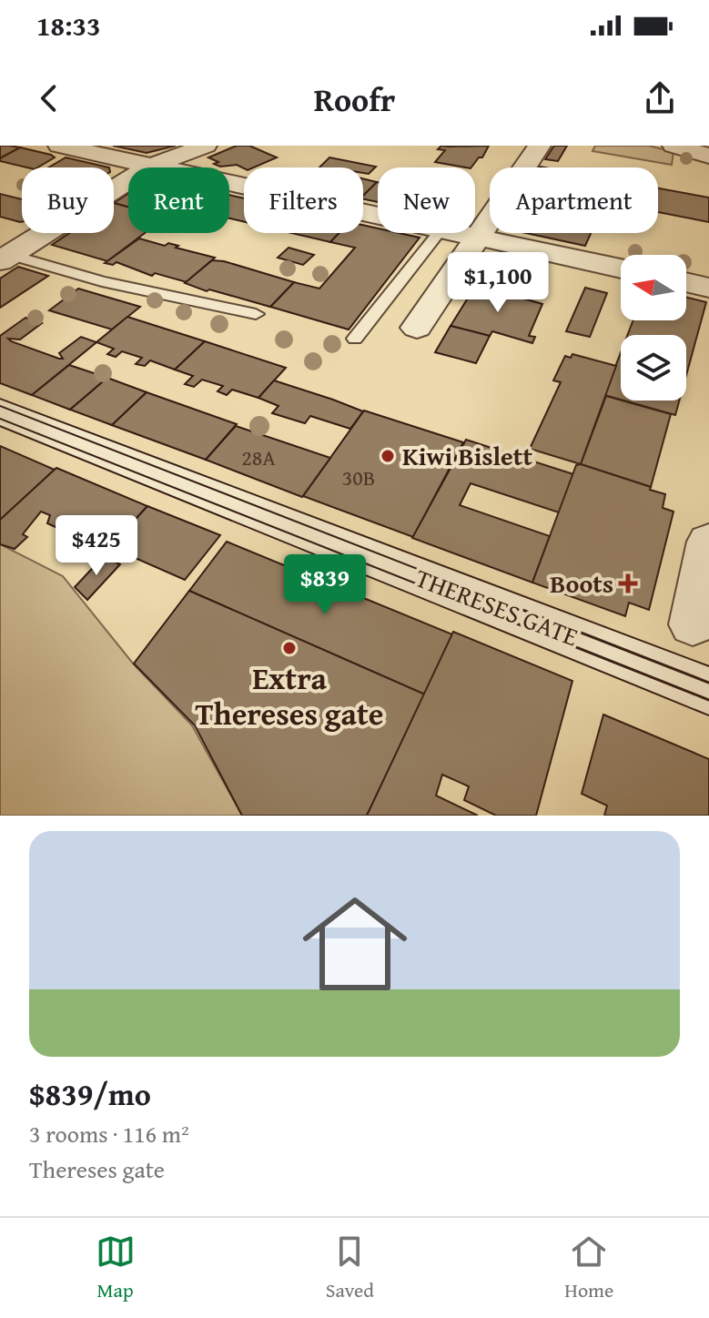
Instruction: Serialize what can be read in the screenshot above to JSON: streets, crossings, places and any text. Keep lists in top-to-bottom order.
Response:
{
  "streets": {
    "street": ["THERESES GATE"]
  },
  "places": {
    "other": ["Kiwi Bislett", "Extra Thereses gate"],
    "health": ["Boots"]
  },
  "house_numbers": ["28A", "30B"],
  "north": "left",
  "page": {
    "status": "18:33",
    "header": "Roofr",
    "chip": [
      "Buy",
      "Rent",
      "Filters",
      "New",
      "Apartment"
    ],
    "price": ["$1,100", "$425", "$839"],
    "list": [
      {
        "name": "$839/mo",
        "note": "3 rooms · 116 m² · Thereses gate"
      }
    ],
    "tabs": ["Map", "Saved", "Home"]
  }
}
